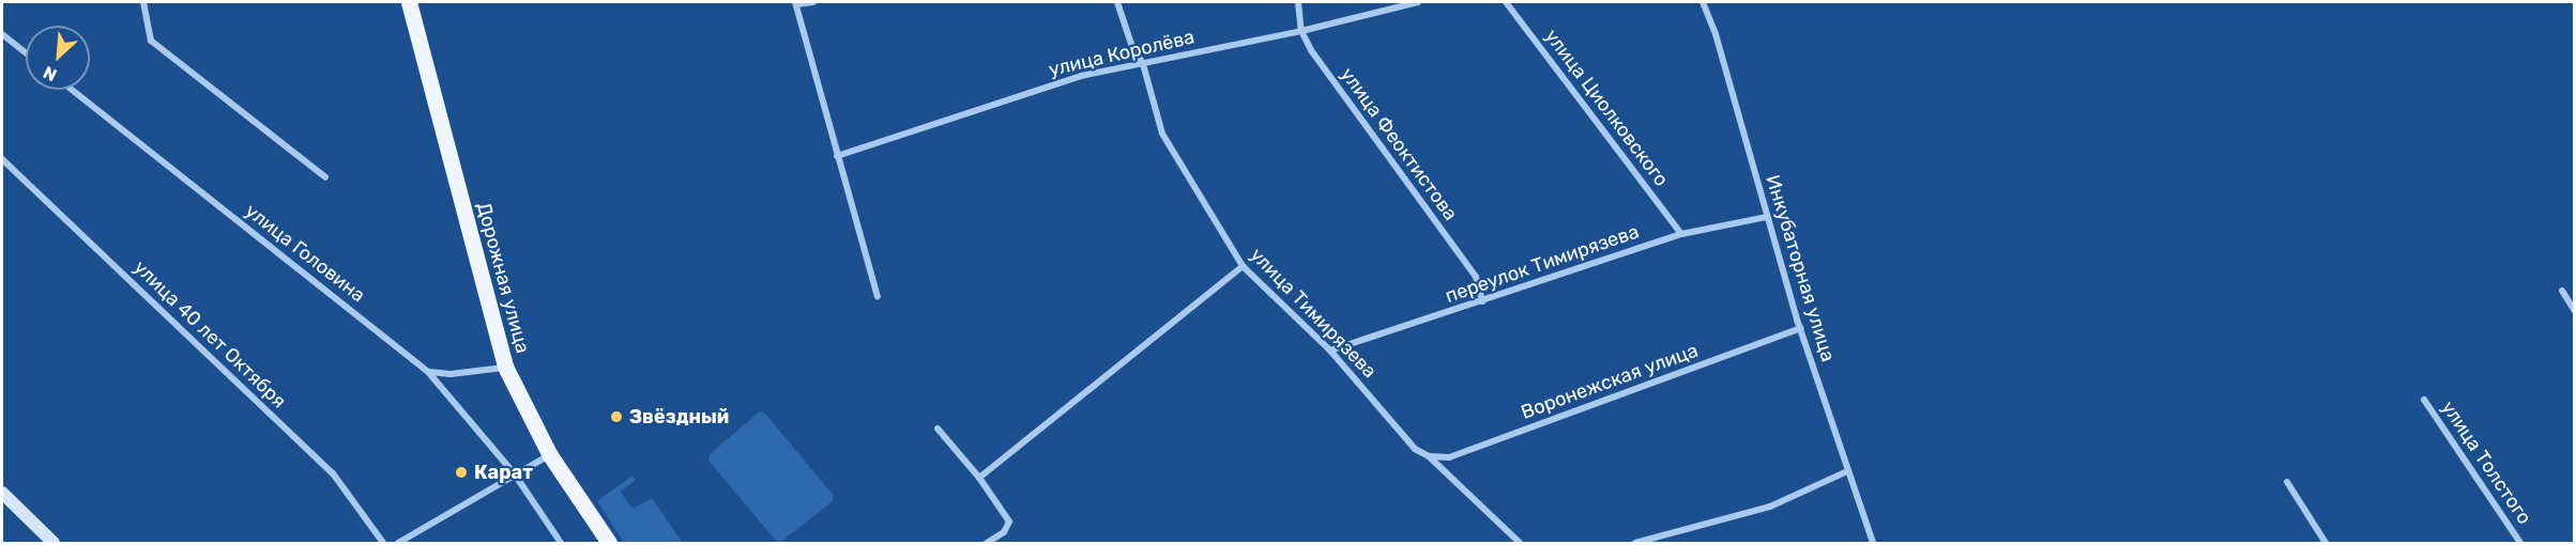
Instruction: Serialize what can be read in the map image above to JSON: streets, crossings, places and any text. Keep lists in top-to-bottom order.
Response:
{
  "streets": {
    "main road": ["Дорожная улица"],
    "street": [
      "улица Королёва",
      "улица Циолковского",
      "улица Феоктистова",
      "улица Головина",
      "переулок Тимирязева",
      "Инкубаторная улица",
      "улица Тимирязева",
      "улица 40 лет Октября",
      "Воронежская улица",
      "улица Толстого"
    ]
  },
  "crossings": [
    ["улица Королёва", "улица Феоктистова"],
    ["улица Королёва", "улица Тимирязева"],
    ["улица Циолковского", "переулок Тимирязева"],
    ["улица Феоктистова", "переулок Тимирязева"],
    ["переулок Тимирязева", "Инкубаторная улица"],
    ["переулок Тимирязева", "улица Тимирязева"],
    ["Инкубаторная улица", "Воронежская улица"],
    ["улица Тимирязева", "Воронежская улица"]
  ],
  "places": ["Звёздный", "Карат"],
  "north": "bottom left"
}
